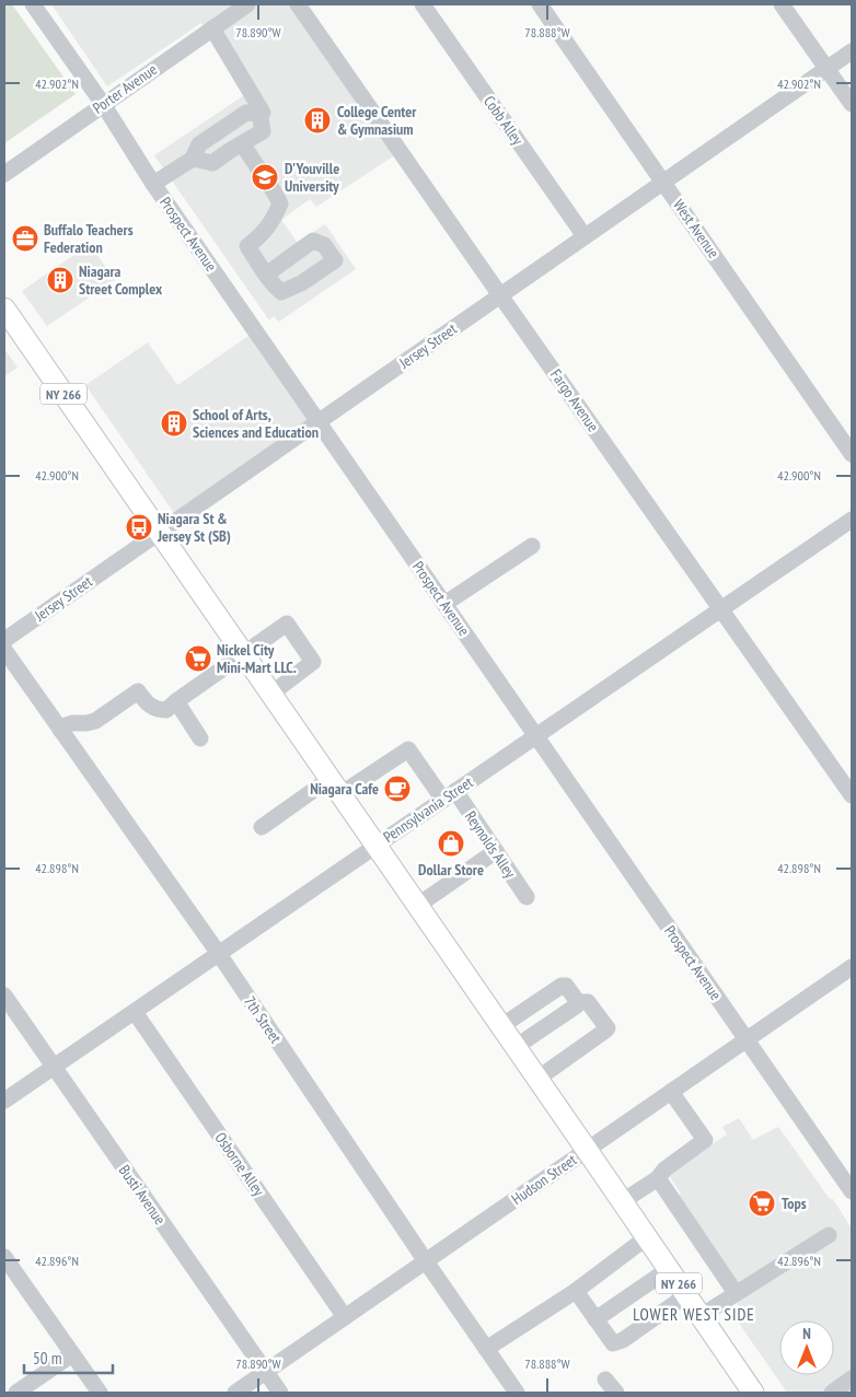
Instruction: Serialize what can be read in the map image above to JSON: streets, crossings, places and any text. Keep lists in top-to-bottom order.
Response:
{
  "streets": {
    "main road": ["NY 266"],
    "street": [
      "Porter Avenue",
      "Cobb Alley",
      "West Avenue",
      "Prospect Avenue",
      "Jersey Street",
      "Fargo Avenue",
      "Pennsylvania Street",
      "Reynolds Alley",
      "7th Street",
      "Osborne Alley",
      "Hudson Street",
      "Busti Avenue"
    ]
  },
  "crossings": [
    ["Porter Avenue", "Prospect Avenue"],
    ["Cobb Alley", "Jersey Street"],
    ["West Avenue", "Jersey Street"],
    ["Prospect Avenue", "Jersey Street"],
    ["Prospect Avenue", "Pennsylvania Street"],
    ["Prospect Avenue", "Hudson Street"],
    ["Jersey Street", "NY 266"],
    ["Jersey Street", "Fargo Avenue"],
    ["NY 266", "Pennsylvania Street"],
    ["NY 266", "Reynolds Alley"],
    ["NY 266", "Hudson Street"],
    ["Fargo Avenue", "Pennsylvania Street"],
    ["Pennsylvania Street", "Reynolds Alley"],
    ["Pennsylvania Street", "7th Street"],
    ["Pennsylvania Street", "Osborne Alley"],
    ["Pennsylvania Street", "Busti Avenue"],
    ["7th Street", "Hudson Street"],
    ["Osborne Alley", "Hudson Street"],
    ["Hudson Street", "Busti Avenue"]
  ],
  "districts": ["LOWER WEST SIDE"],
  "places": {
    "building": ["College Center & Gymnasium", "Niagara Street Complex", "School of Arts, Sciences and Education"],
    "school or university": ["D'Youville University"],
    "office": ["Buffalo Teachers Federation"],
    "bus stop": ["Niagara St & Jersey St (SB)"],
    "supermarket": ["Nickel City Mini-Mart LLC.", "Tops"],
    "cafe": ["Niagara Cafe"],
    "shop": ["Dollar Store"]
  },
  "scale_bar": "50 m",
  "north": "top",
  "coordinates": [
    "78.890°W",
    "78.888°W",
    "42.902°N",
    "42.900°N",
    "42.898°N",
    "42.896°N"
  ]
}
